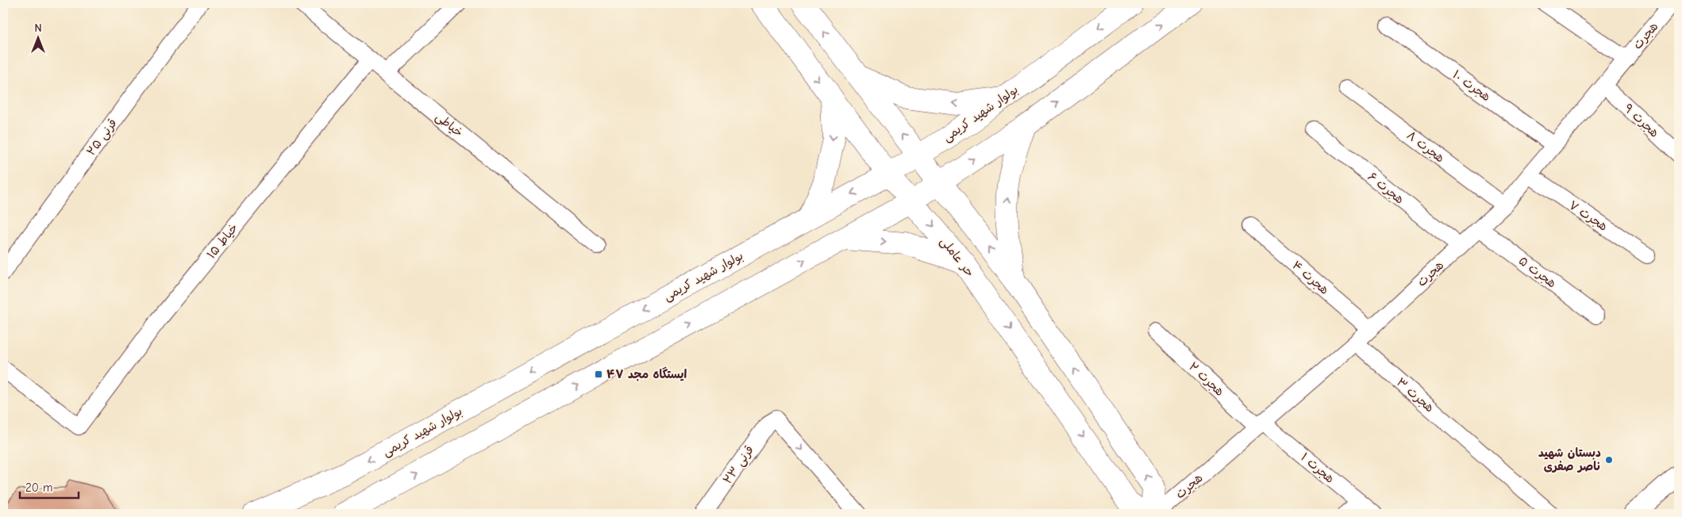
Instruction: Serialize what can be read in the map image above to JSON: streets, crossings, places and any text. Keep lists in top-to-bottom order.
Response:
{
  "streets": {
    "main road": ["بولوار شهید کریمی", "حر عاملی"],
    "street": [
      "هجرت",
      "هجرت ۱۰",
      "هجرت ۹",
      "خیاطی",
      "قرنی ۲۵",
      "هجرت ۸",
      "هجرت ۶",
      "هجرت ۷",
      "خیاط ۱۵",
      "هجرت ۵",
      "هجرت ۴",
      "هجرت ۲",
      "هجرت ۳",
      "قرنی ۲۳",
      "هجرت ۱"
    ]
  },
  "crossings": [
    ["هجرت", "هجرت ۱۰"],
    ["هجرت", "هجرت ۹"],
    ["هجرت", "هجرت ۸"],
    ["هجرت", "هجرت ۶"],
    ["هجرت", "هجرت ۷"],
    ["هجرت", "هجرت ۵"],
    ["هجرت", "هجرت ۴"],
    ["هجرت", "هجرت ۲"],
    ["هجرت", "هجرت ۳"],
    ["هجرت", "هجرت ۱"],
    ["بولوار شهید کریمی", "حر عاملی"],
    ["خیاطی", "خیاط ۱۵"],
    ["هجرت ۲", "هجرت ۱"]
  ],
  "places": {
    "transit": ["ایستگاه مجد ۴۷"],
    "other": ["دبستان شهید ناصر صفری"]
  },
  "scale_bar": "20 m",
  "north": "top"
}
